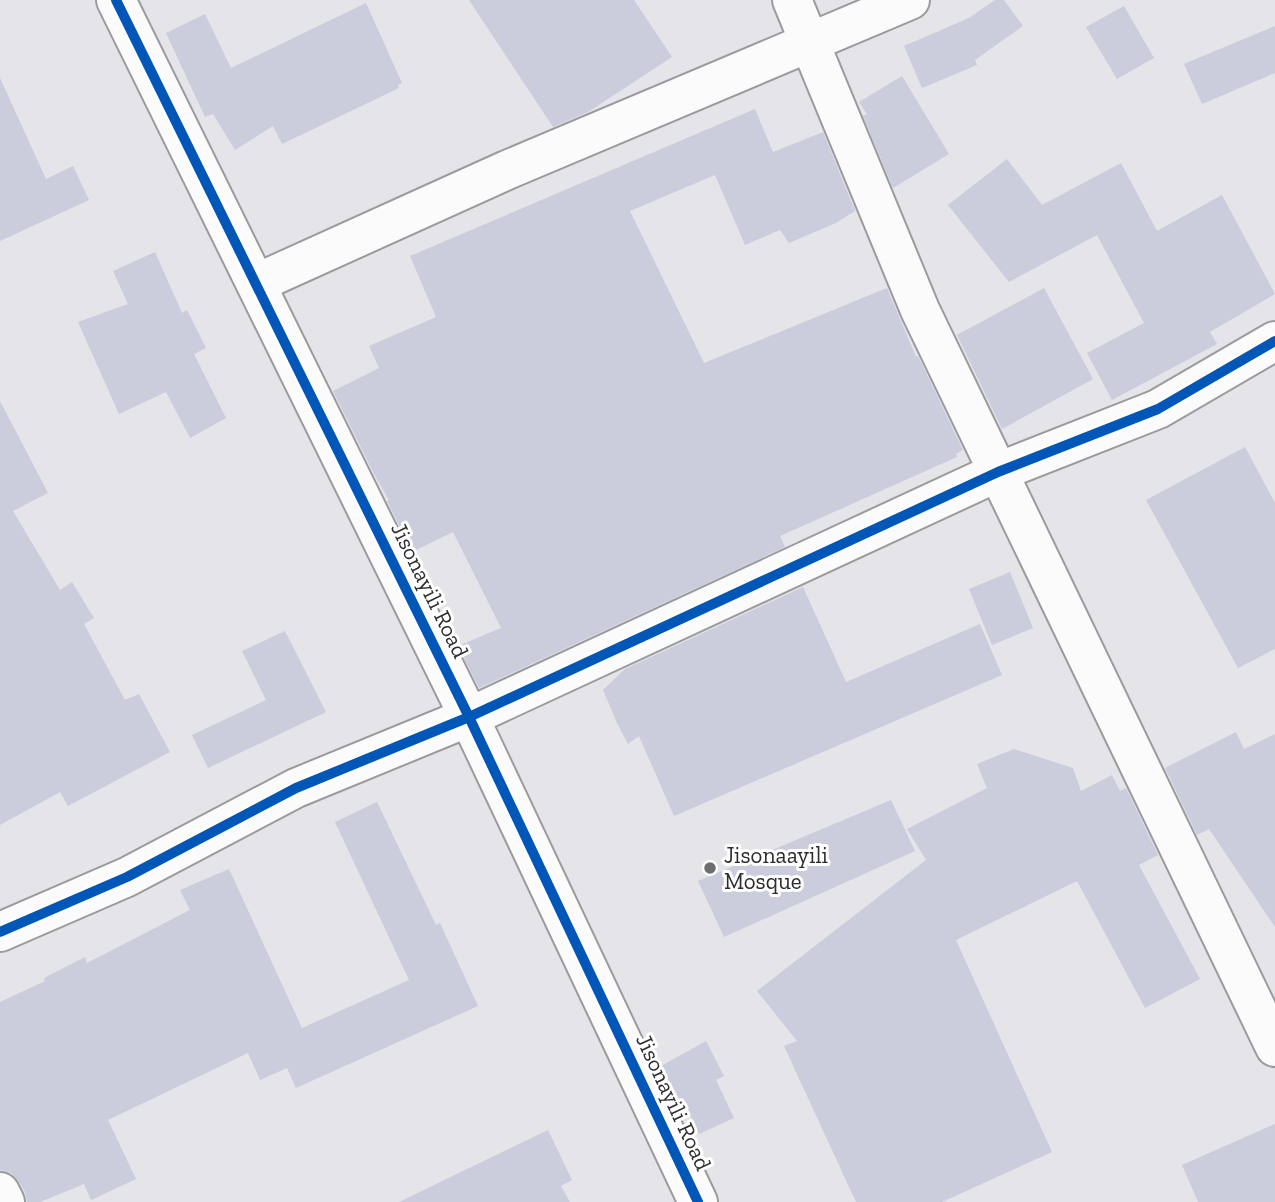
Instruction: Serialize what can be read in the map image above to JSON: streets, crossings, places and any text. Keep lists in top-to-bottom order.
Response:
{
  "streets": {
    "street": ["Jisonayili Road"]
  },
  "places": ["Jisonaayili Mosque"]
}
